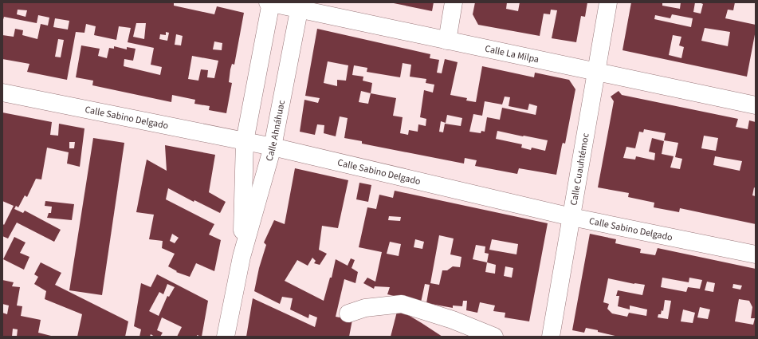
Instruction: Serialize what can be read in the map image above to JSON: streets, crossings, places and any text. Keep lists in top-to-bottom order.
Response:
{
  "streets": {
    "street": [
      "Calle La Milpa",
      "Calle Sabino Delgado",
      "Calle Ahnáhuac",
      "Calle Cuauhtémoc"
    ]
  },
  "crossings": [
    ["Calle La Milpa", "Calle Ahnáhuac"],
    ["Calle La Milpa", "Calle Cuauhtémoc"],
    ["Calle Sabino Delgado", "Calle Ahnáhuac"],
    ["Calle Sabino Delgado", "Calle Cuauhtémoc"]
  ]
}
